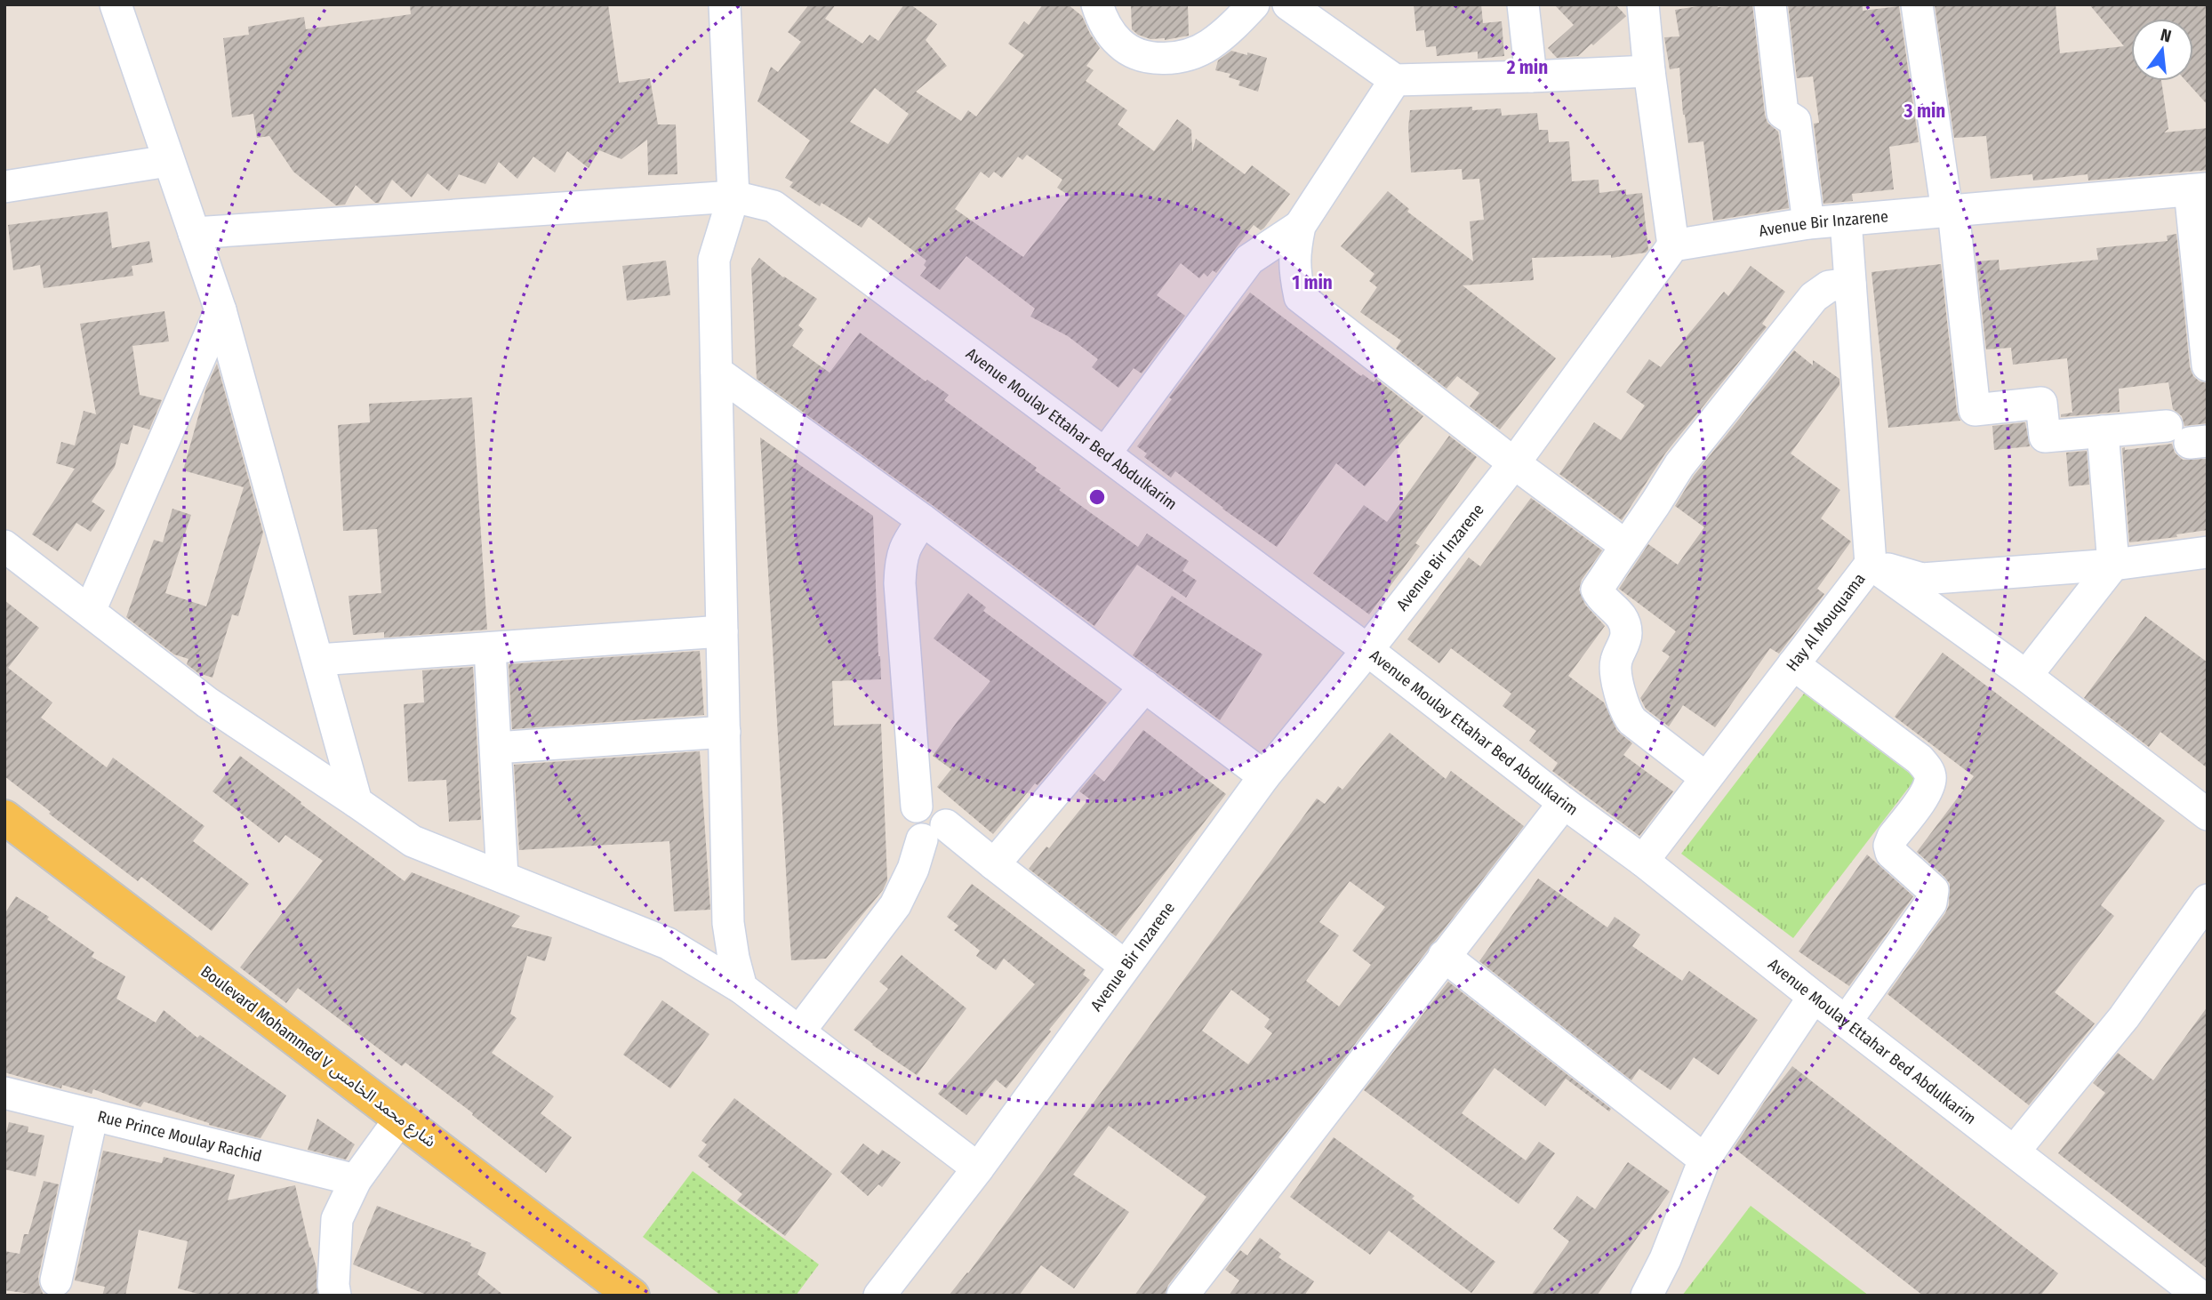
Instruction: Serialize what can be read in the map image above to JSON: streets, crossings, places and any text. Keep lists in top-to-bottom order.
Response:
{
  "streets": {
    "main road": ["Boulevard Mohammed V شارع محمد الخامس"],
    "street": [
      "Avenue Bir Inzarene",
      "Avenue Moulay Ettahar Bed Abdulkarim",
      "Hay Al Mouquama",
      "Rue Prince Moulay Rachid"
    ]
  },
  "crossings": [
    ["Avenue Bir Inzarene", "Avenue Moulay Ettahar Bed Abdulkarim"],
    ["Avenue Moulay Ettahar Bed Abdulkarim", "Hay Al Mouquama"]
  ],
  "north": "top",
  "rings": ["2 min", "3 min", "1 min"]
}
